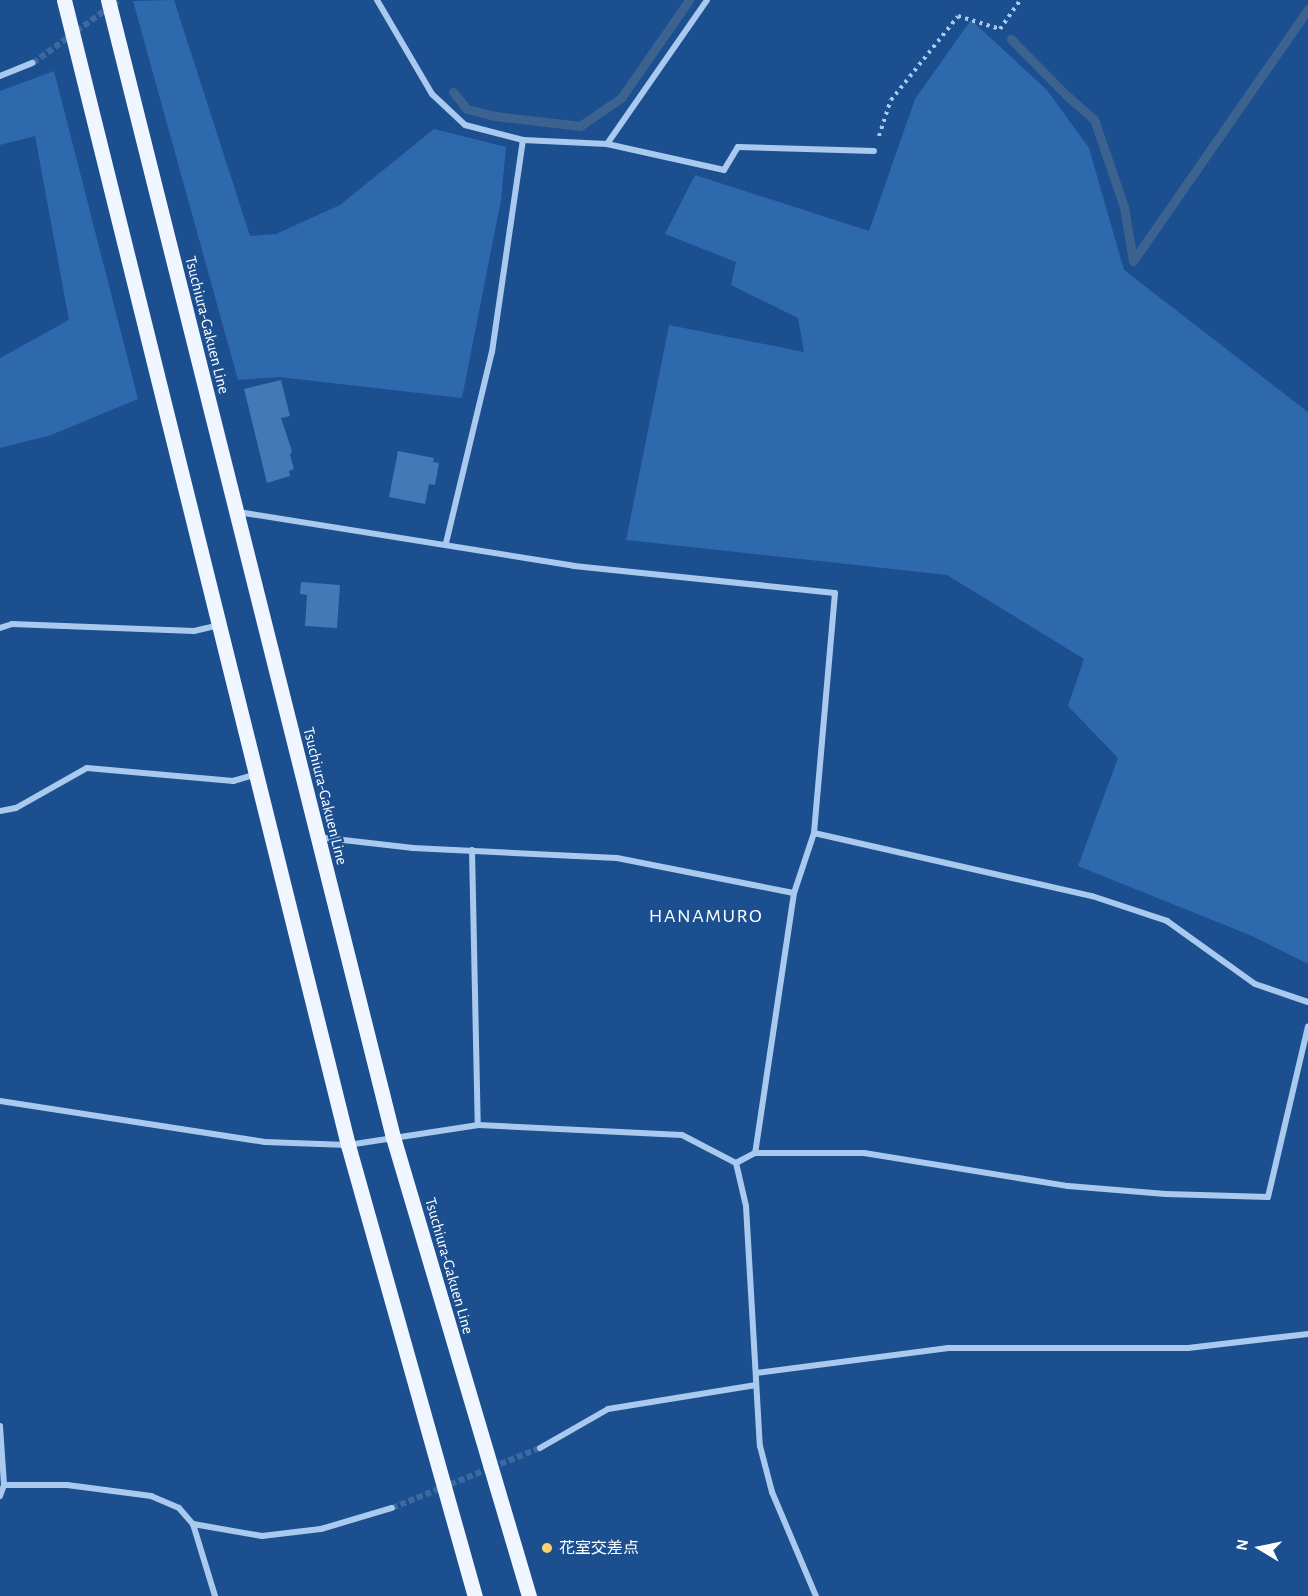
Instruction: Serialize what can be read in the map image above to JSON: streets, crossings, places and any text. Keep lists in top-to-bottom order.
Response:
{
  "streets": {
    "main road": ["Tsuchiura-Gakuen Line"]
  },
  "districts": ["HANAMURO"],
  "places": ["花室交差点"],
  "north": "left"
}
